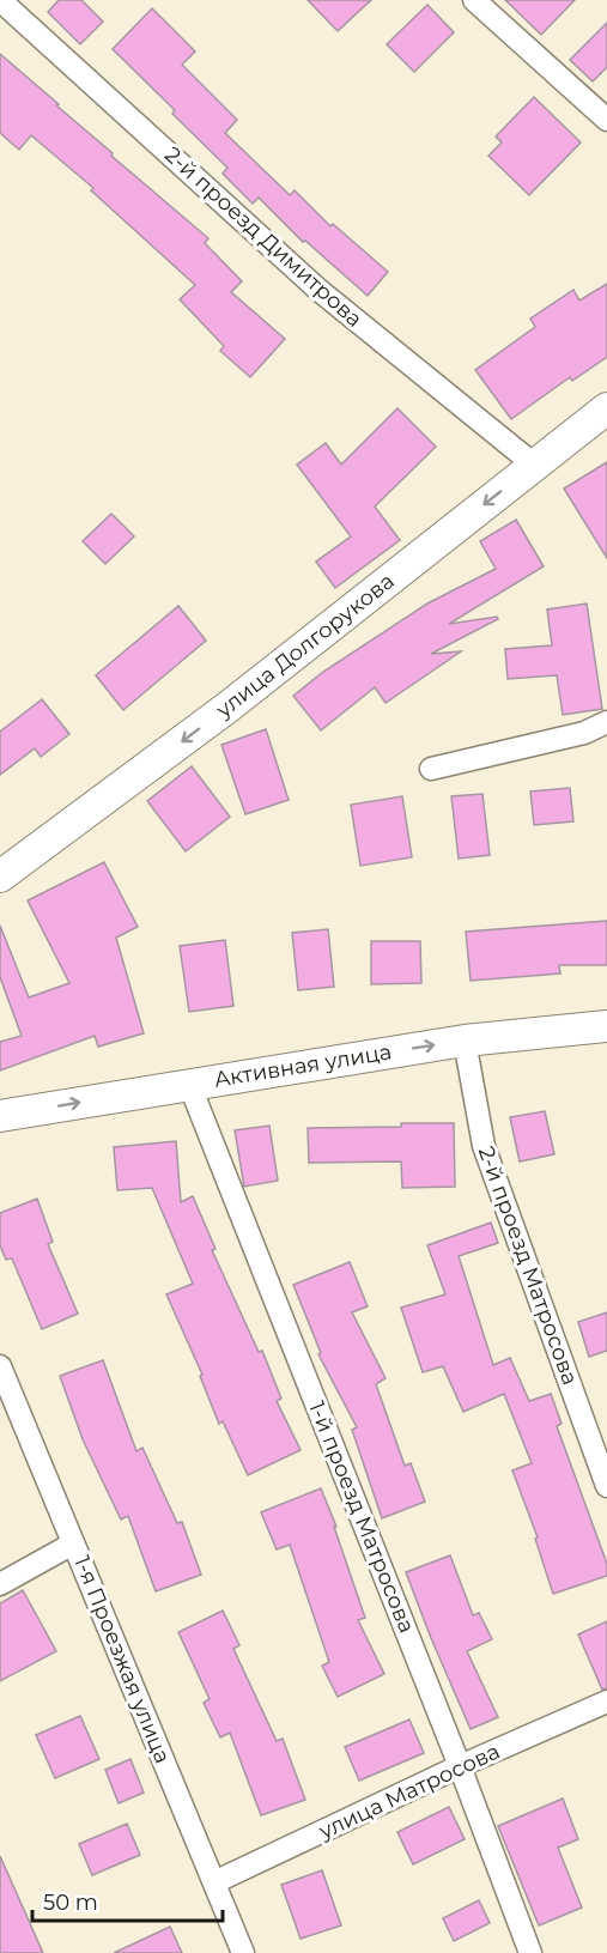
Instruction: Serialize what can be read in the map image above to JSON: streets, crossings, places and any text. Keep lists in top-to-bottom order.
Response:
{
  "streets": {
    "main road": ["улица Долгорукова", "Активная улица"],
    "street": [
      "2-й проезд Димитрова",
      "2-й проезд Матросова",
      "1-й проезд Матросова",
      "1-я Проезжая улица",
      "улица Матросова"
    ]
  },
  "crossings": [
    ["2-й проезд Димитрова", "улица Долгорукова"],
    ["Активная улица", "2-й проезд Матросова"],
    ["Активная улица", "1-й проезд Матросова"],
    ["1-й проезд Матросова", "улица Матросова"],
    ["1-я Проезжая улица", "улица Матросова"]
  ],
  "one_way": ["улица Долгорукова", "Активная улица"],
  "scale_bar": "50 m"
}
